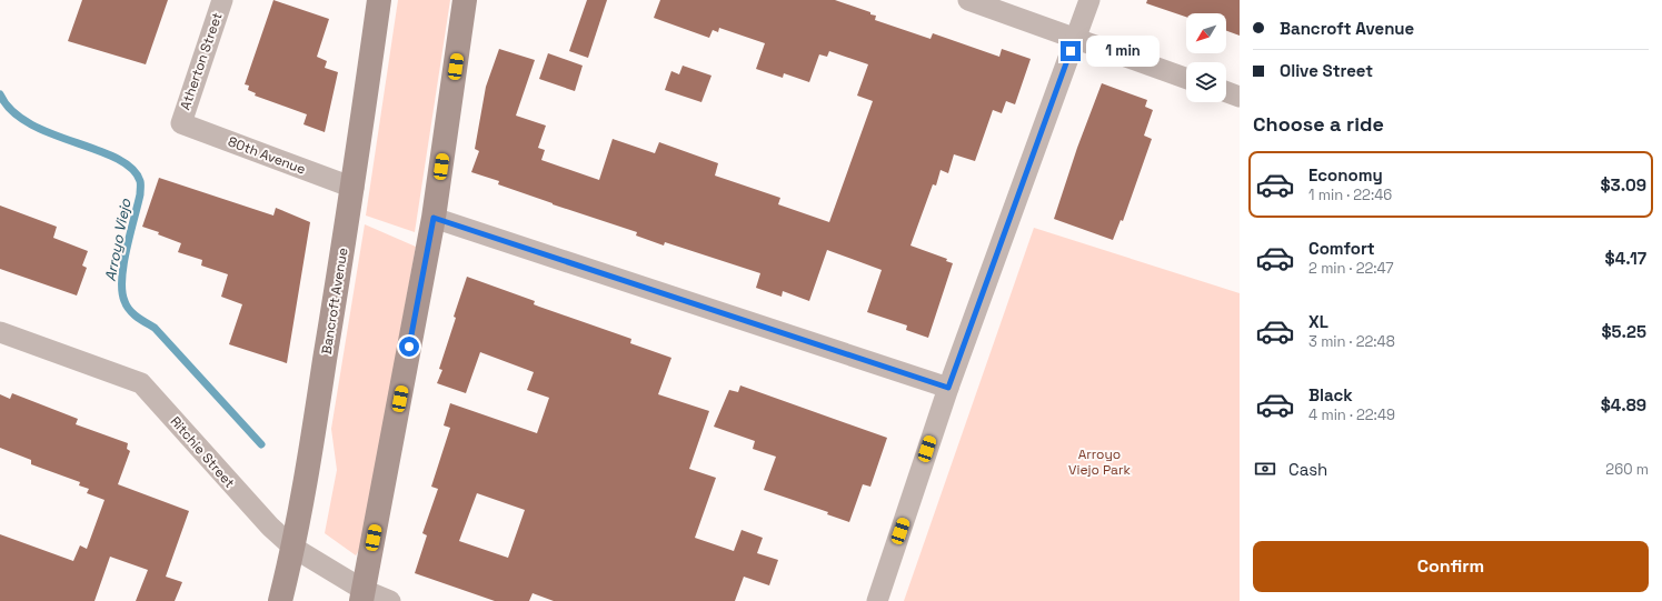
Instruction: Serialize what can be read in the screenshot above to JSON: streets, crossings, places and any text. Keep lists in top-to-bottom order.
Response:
{
  "streets": {
    "main road": ["Bancroft Avenue"],
    "street": ["Atherton Street", "80th Avenue", "Ritchie Street"]
  },
  "crossings": [
    ["Atherton Street", "80th Avenue"],
    ["80th Avenue", "Bancroft Avenue"],
    ["Bancroft Avenue", "Ritchie Street"]
  ],
  "water": ["Arroyo Viejo"],
  "parks": ["Arroyo Viejo Park"],
  "north": "bottom left",
  "page": {
    "banner": ["Bancroft Avenue", "Olive Street"],
    "bubble": "1 min",
    "heading": "Choose a ride",
    "list": [
      {
        "name": "Economy",
        "note": "1 min · 22:46",
        "value": "$3.09"
      },
      {
        "name": "Comfort",
        "note": "2 min · 22:47",
        "value": "$4.17"
      },
      {
        "name": "XL",
        "note": "3 min · 22:48",
        "value": "$5.25"
      },
      {
        "name": "Black",
        "note": "4 min · 22:49",
        "value": "$4.89"
      }
    ],
    "pay": ["Cash", "260 m"],
    "buttons": "Confirm"
  }
}
